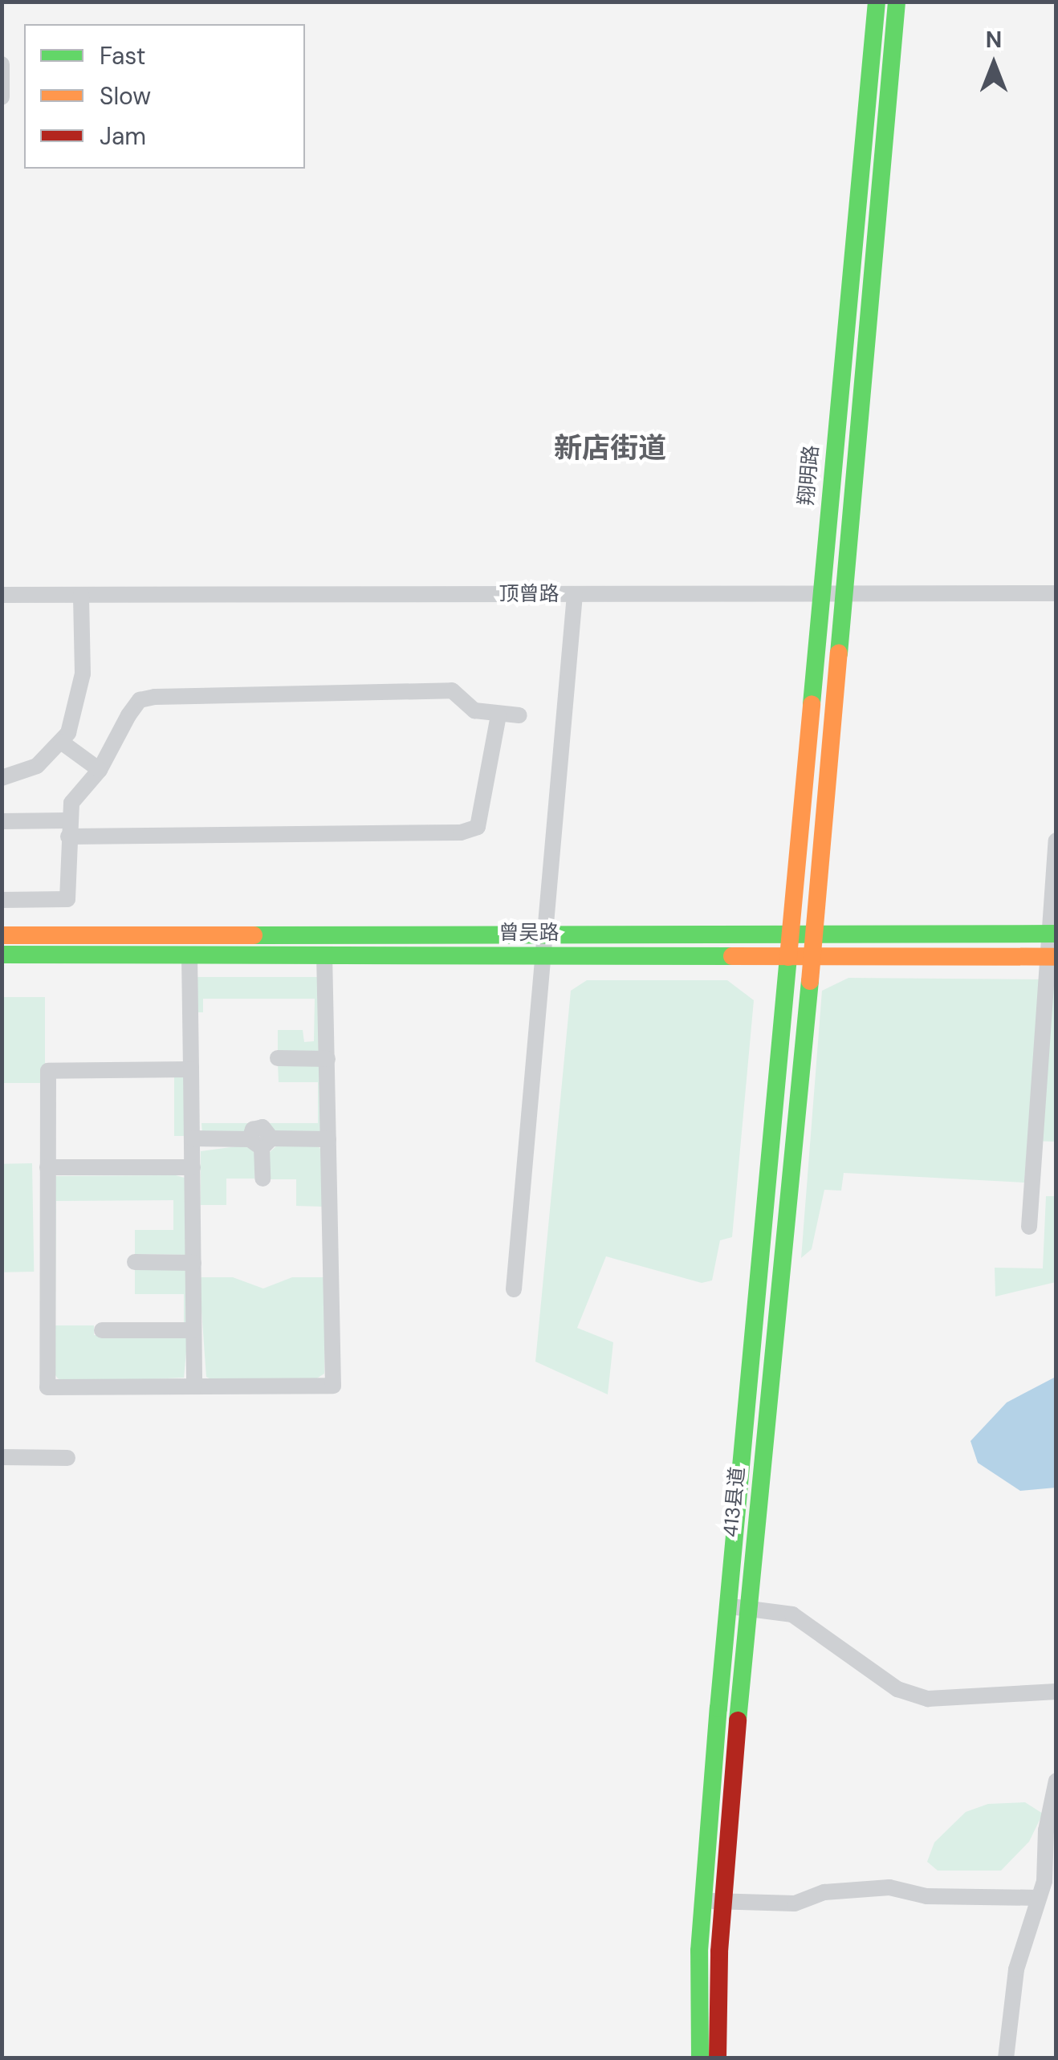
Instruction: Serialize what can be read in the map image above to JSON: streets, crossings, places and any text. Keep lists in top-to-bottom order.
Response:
{
  "streets": {
    "street": [
      "翔明路",
      "顶曾路",
      "曾吴路",
      "413县道"
    ]
  },
  "crossings": [
    ["翔明路", "顶曾路"],
    ["翔明路", "曾吴路"],
    ["翔明路", "413县道"],
    ["曾吴路", "413县道"]
  ],
  "districts": ["新店街道"],
  "legend": ["Fast", "Slow", "Jam"],
  "north": "top"
}
